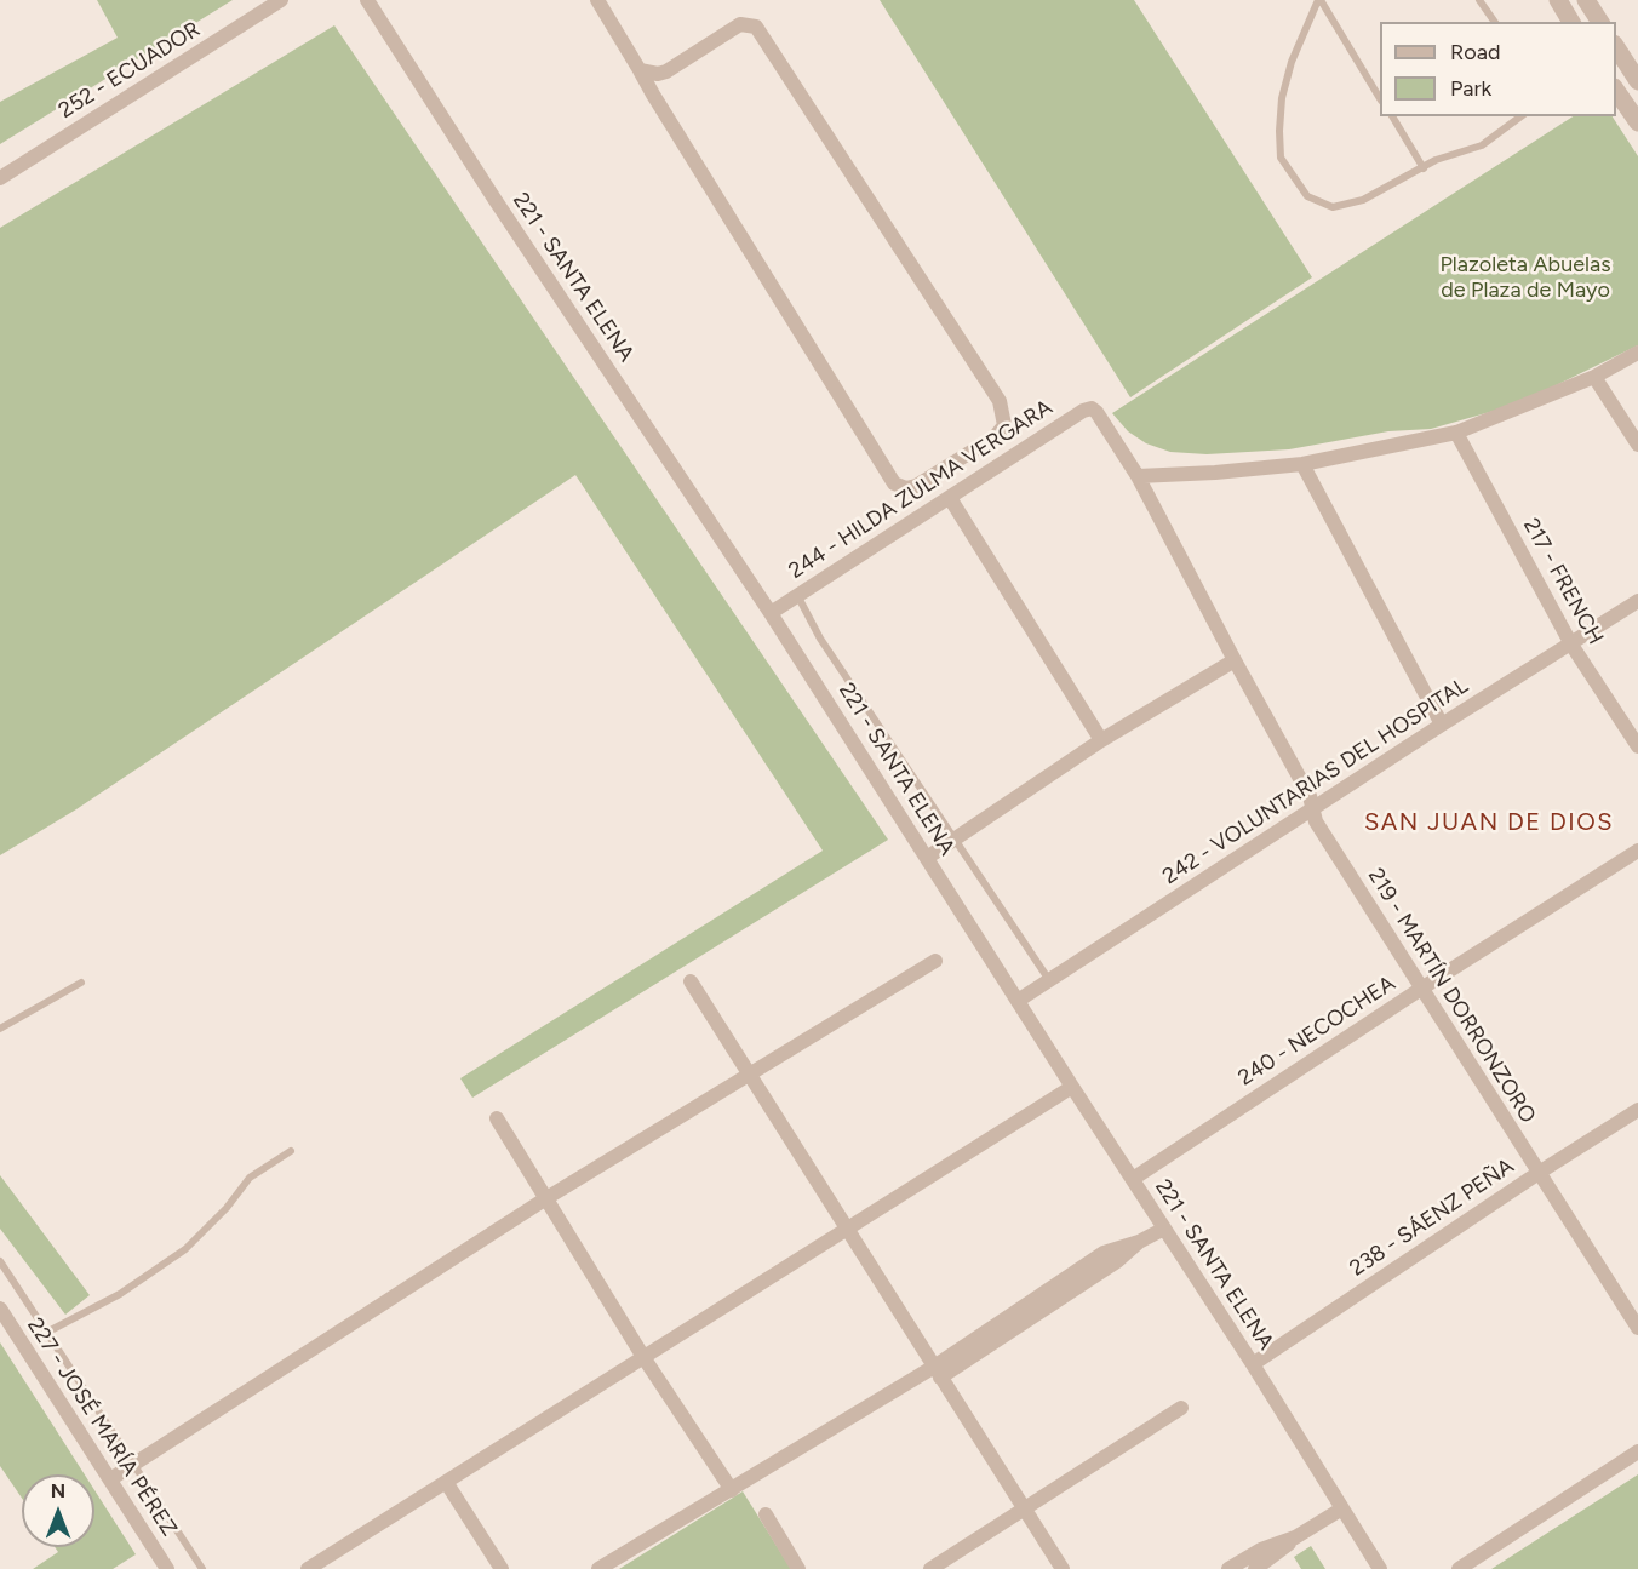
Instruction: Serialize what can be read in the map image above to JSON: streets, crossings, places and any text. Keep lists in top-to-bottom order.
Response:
{
  "streets": {
    "street": [
      "252 - ECUADOR",
      "221 - SANTA ELENA",
      "244 - HILDA ZULMA VERGARA",
      "217 - FRENCH",
      "242 - VOLUNTARIAS DEL HOSPITAL",
      "219 - MARTÍN DORRONZORO",
      "240 - NECOCHEA",
      "238 - SÁENZ PEÑA",
      "227 - JOSÉ MARÍA PÉREZ"
    ]
  },
  "crossings": [
    ["221 - SANTA ELENA", "244 - HILDA ZULMA VERGARA"],
    ["221 - SANTA ELENA", "242 - VOLUNTARIAS DEL HOSPITAL"],
    ["221 - SANTA ELENA", "240 - NECOCHEA"],
    ["221 - SANTA ELENA", "238 - SÁENZ PEÑA"],
    ["244 - HILDA ZULMA VERGARA", "219 - MARTÍN DORRONZORO"],
    ["217 - FRENCH", "242 - VOLUNTARIAS DEL HOSPITAL"],
    ["242 - VOLUNTARIAS DEL HOSPITAL", "219 - MARTÍN DORRONZORO"],
    ["219 - MARTÍN DORRONZORO", "240 - NECOCHEA"],
    ["219 - MARTÍN DORRONZORO", "238 - SÁENZ PEÑA"]
  ],
  "districts": ["SAN JUAN DE DIOS"],
  "parks": ["Plazoleta Abuelas de Plaza de Mayo"],
  "legend": ["Road", "Park"],
  "north": "top"
}
